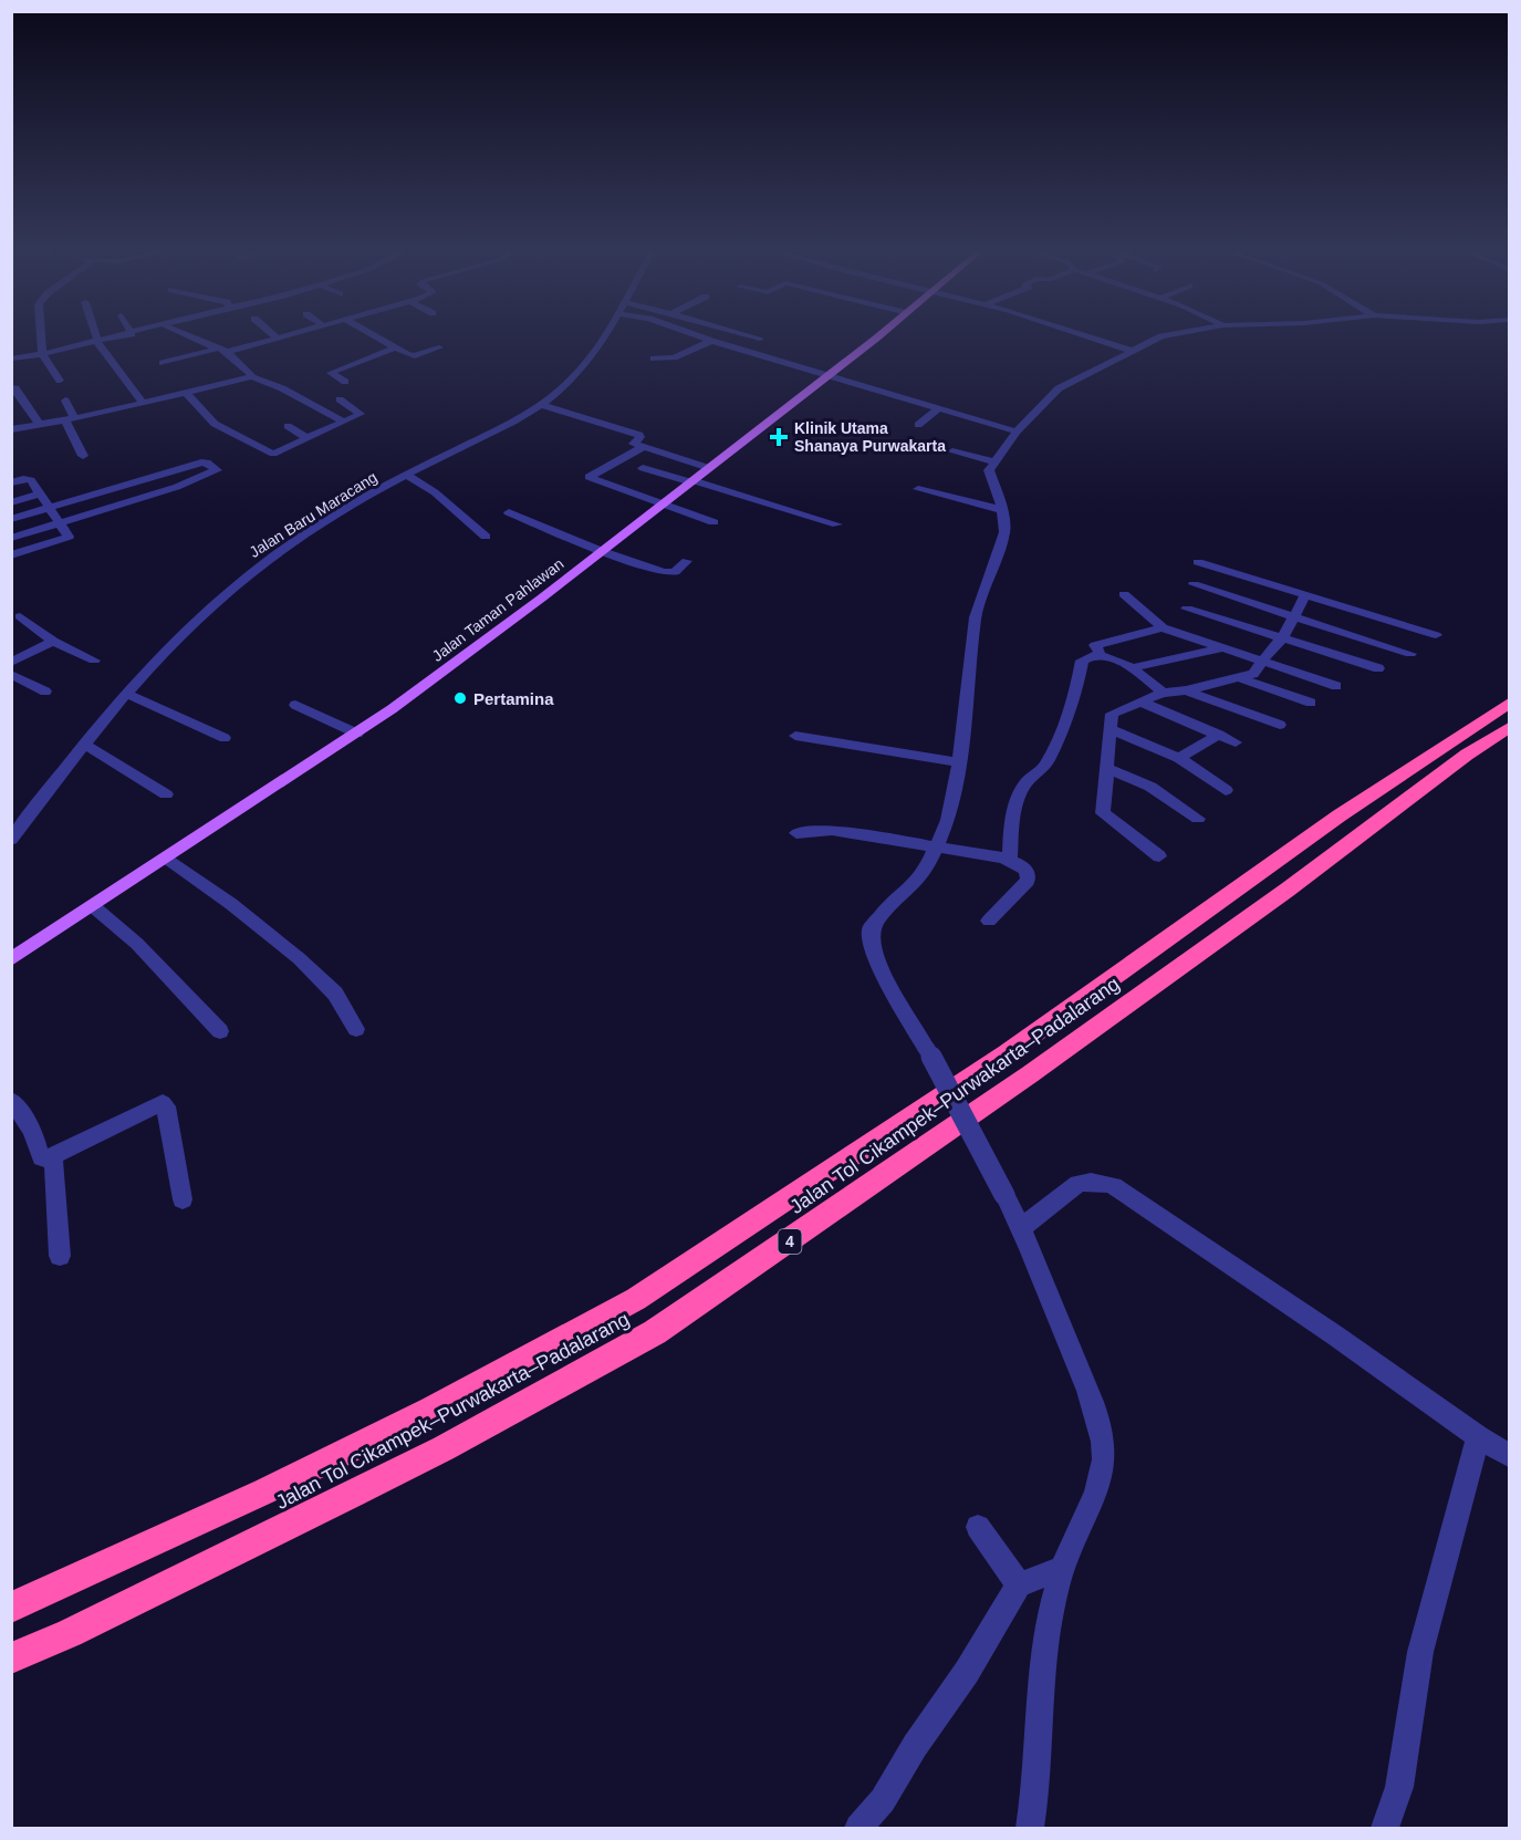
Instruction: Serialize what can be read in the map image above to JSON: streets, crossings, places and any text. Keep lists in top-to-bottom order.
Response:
{
  "streets": {
    "highway": ["Jalan Tol Cikampek–Purwakarta–Padalarang", "4"],
    "main road": ["Jalan Taman Pahlawan"],
    "street": ["Jalan Baru Maracang"]
  },
  "places": {
    "health": ["Klinik Utama Shanaya Purwakarta"],
    "other": ["Pertamina"]
  }
}
